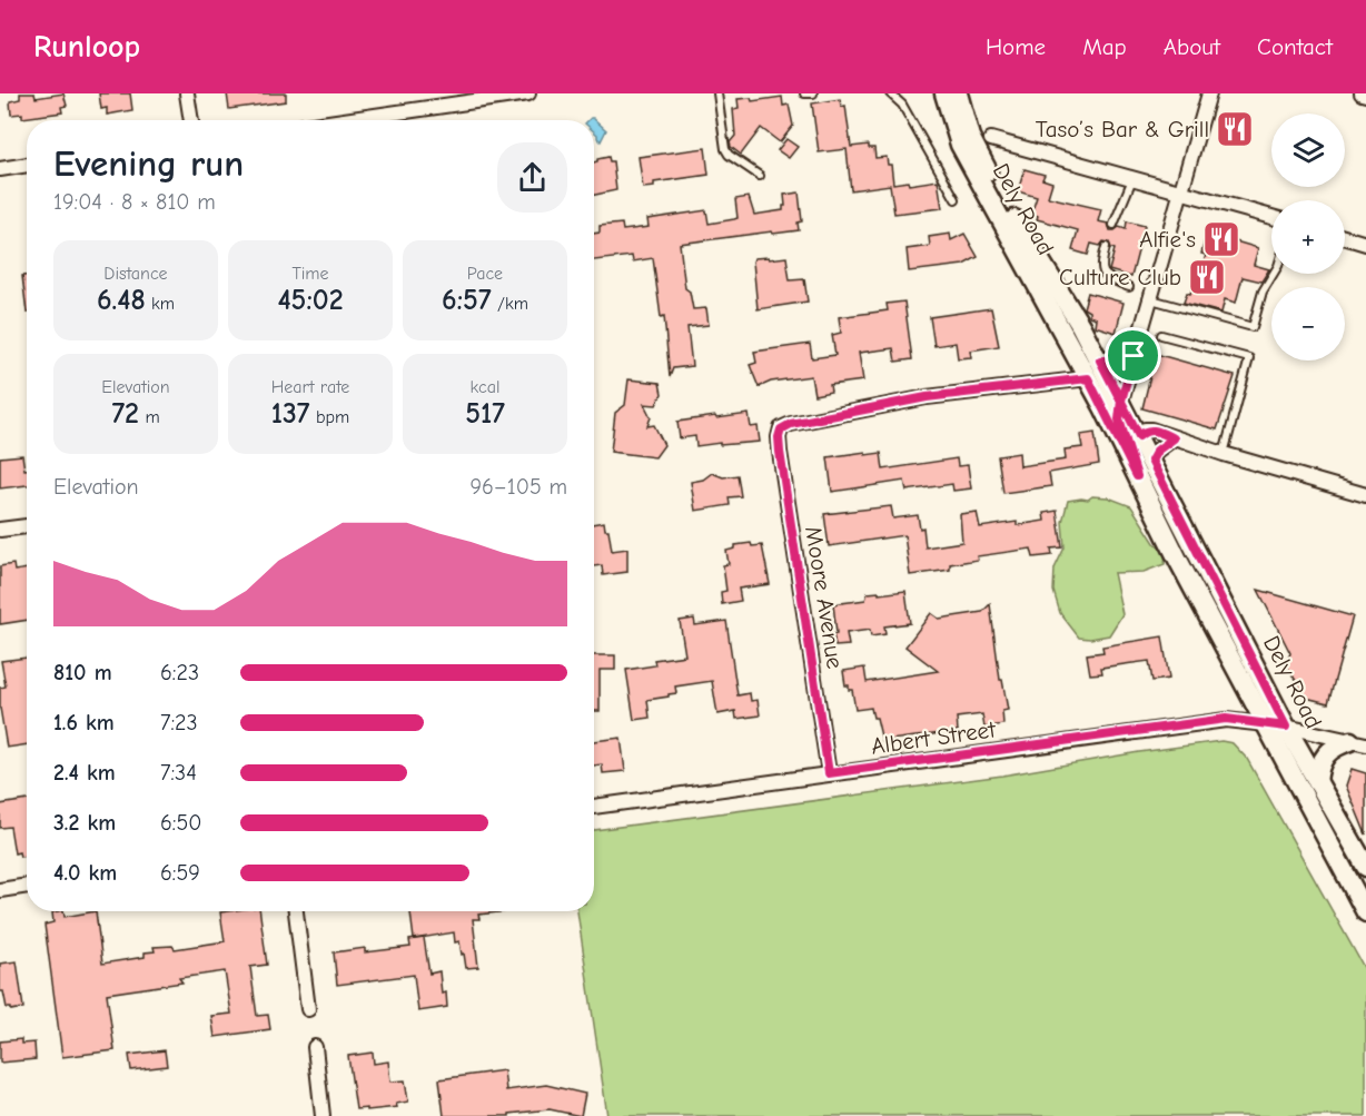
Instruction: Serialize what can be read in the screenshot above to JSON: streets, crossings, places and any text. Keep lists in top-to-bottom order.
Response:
{
  "streets": {
    "main road": ["Dely Road"],
    "street": ["Moore Avenue", "Albert Street"]
  },
  "crossings": [
    ["Dely Road", "Moore Avenue"],
    ["Dely Road", "Albert Street"],
    ["Moore Avenue", "Albert Street"]
  ],
  "places": {
    "restaurant": ["Taso’s Bar & Grill", "Alfie's", "Culture Club"]
  },
  "page": {
    "header": "Runloop",
    "nav": [
      "Home",
      "Map",
      "About",
      "Contact"
    ],
    "map_buttons": ["+", "−"],
    "heading": ["Evening run", "19:04 · 8 × 810 m"],
    "stats": [
      ["Distance", "6.48 km"],
      ["Time", "45:02"],
      ["Pace", "6:57 /km"],
      ["Elevation", "72 m"],
      ["Heart rate", "137 bpm"],
      ["kcal", "517"]
    ],
    "chart": ["Elevation", "96–105 m"],
    "list": [
      {
        "name": "810 m",
        "note": "6:23"
      },
      {
        "name": "1.6 km",
        "note": "7:23"
      },
      {
        "name": "2.4 km",
        "note": "7:34"
      },
      {
        "name": "3.2 km",
        "note": "6:50"
      },
      {
        "name": "4.0 km",
        "note": "6:59"
      }
    ]
  }
}
